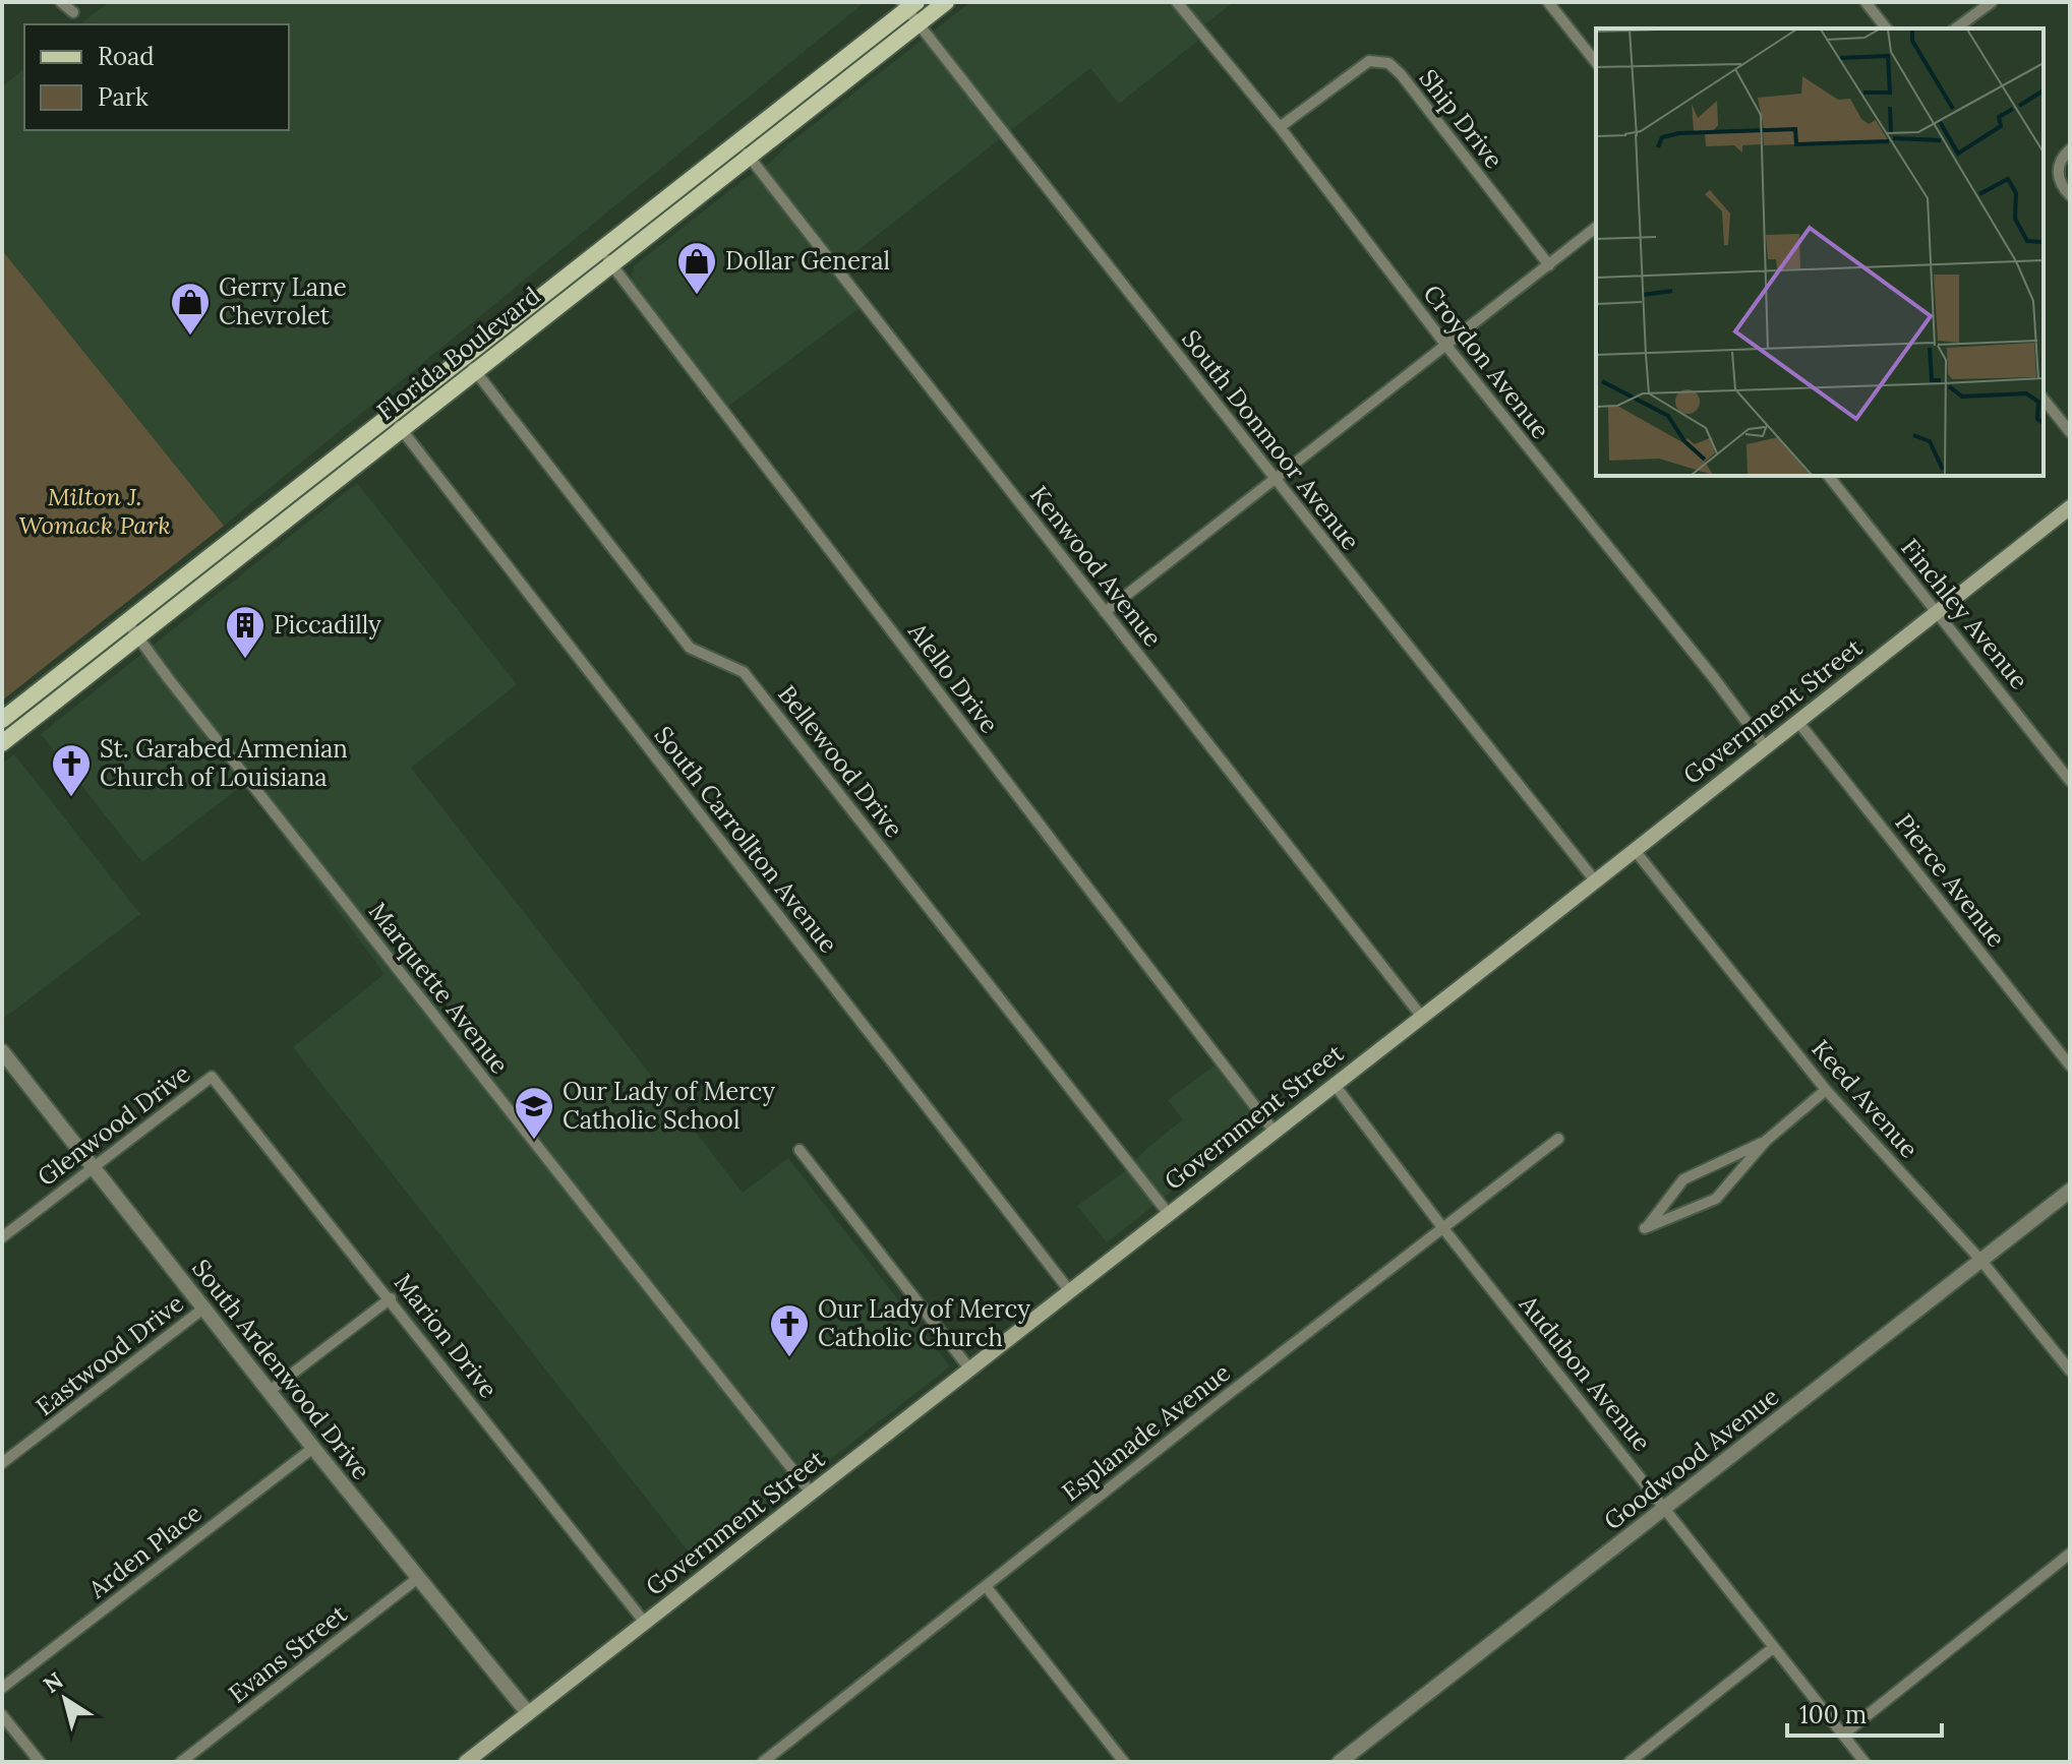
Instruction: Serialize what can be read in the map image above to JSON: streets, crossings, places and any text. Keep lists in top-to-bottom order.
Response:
{
  "streets": {
    "main road": ["Florida Boulevard", "Government Street"],
    "street": [
      "Ship Drive",
      "Croydon Avenue",
      "South Donmoor Avenue",
      "Kenwood Avenue",
      "Finchley Avenue",
      "Alello Drive",
      "Bellewood Drive",
      "South Carrollton Avenue",
      "Pierce Avenue",
      "Marquette Avenue",
      "Keed Avenue",
      "Glenwood Drive",
      "Marion Drive",
      "Eastwood Drive",
      "South Ardenwood Drive",
      "Audubon Avenue",
      "Esplanade Avenue",
      "Goodwood Avenue",
      "Arden Place",
      "Evans Street"
    ]
  },
  "crossings": [
    ["Ship Drive", "Croydon Avenue"],
    ["Florida Boulevard", "South Donmoor Avenue"],
    ["Florida Boulevard", "Kenwood Avenue"],
    ["Florida Boulevard", "Alello Drive"],
    ["Florida Boulevard", "Bellewood Drive"],
    ["Florida Boulevard", "South Carrollton Avenue"],
    ["Florida Boulevard", "Marquette Avenue"],
    ["Croydon Avenue", "Government Street"],
    ["South Donmoor Avenue", "Government Street"],
    ["Kenwood Avenue", "Government Street"],
    ["Finchley Avenue", "Government Street"],
    ["Alello Drive", "Government Street"],
    ["Government Street", "Bellewood Drive"],
    ["Government Street", "South Carrollton Avenue"],
    ["Government Street", "Pierce Avenue"],
    ["Government Street", "Marquette Avenue"],
    ["Government Street", "Keed Avenue"],
    ["Government Street", "Marion Drive"],
    ["Government Street", "South Ardenwood Drive"],
    ["Government Street", "Audubon Avenue"],
    ["Keed Avenue", "Goodwood Avenue"],
    ["Glenwood Drive", "Marion Drive"],
    ["Glenwood Drive", "South Ardenwood Drive"],
    ["Eastwood Drive", "South Ardenwood Drive"],
    ["South Ardenwood Drive", "Arden Place"],
    ["South Ardenwood Drive", "Evans Street"],
    ["Audubon Avenue", "Esplanade Avenue"],
    ["Audubon Avenue", "Goodwood Avenue"]
  ],
  "parks": ["Milton J. Womack Park"],
  "places": {
    "shop": ["Dollar General", "Gerry Lane Chevrolet"],
    "building": ["Piccadilly"],
    "church": ["St. Garabed Armenian Church of Louisiana", "Our Lady of Mercy Catholic Church"],
    "school or university": ["Our Lady of Mercy Catholic School"]
  },
  "legend": ["Road", "Park"],
  "scale_bar": "100 m",
  "north": "top left"
}
